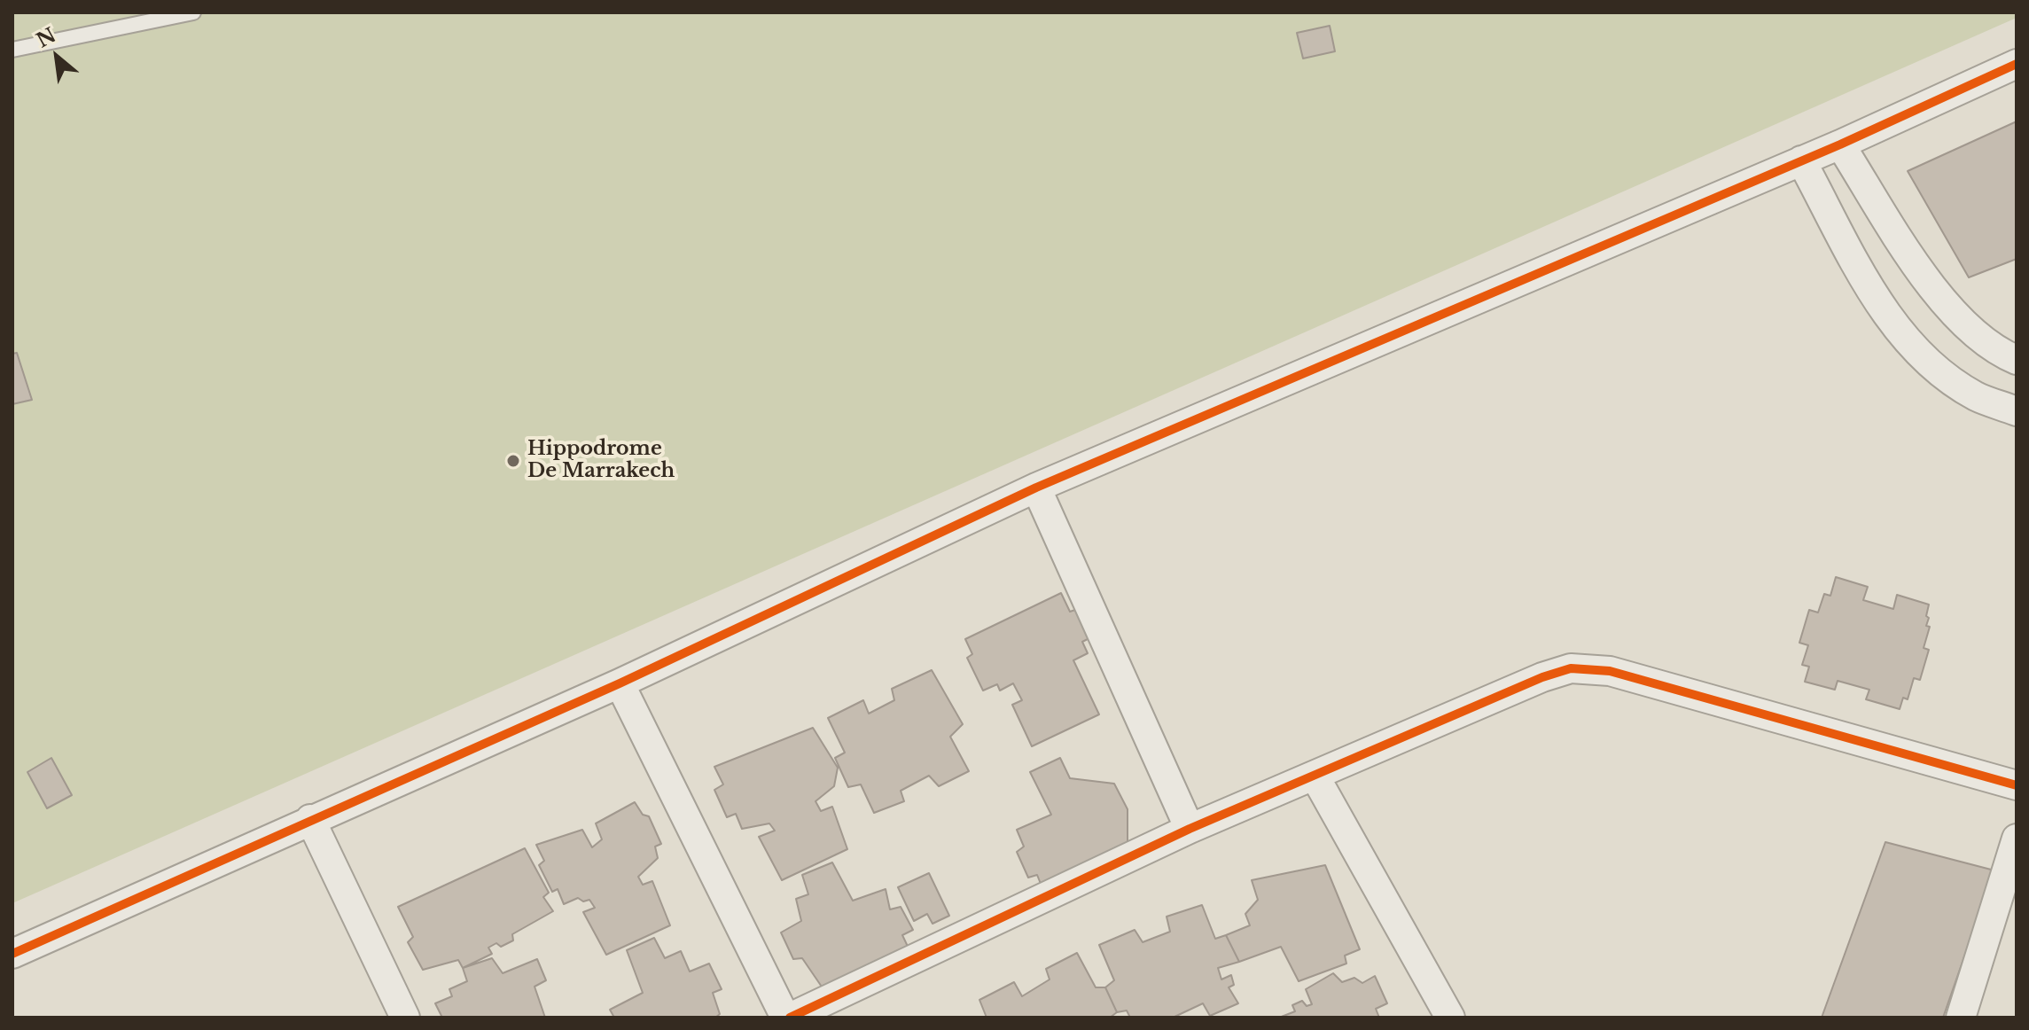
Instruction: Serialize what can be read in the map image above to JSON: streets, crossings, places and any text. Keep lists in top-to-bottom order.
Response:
{
  "places": ["Hippodrome De Marrakech"],
  "north": "top left"
}
